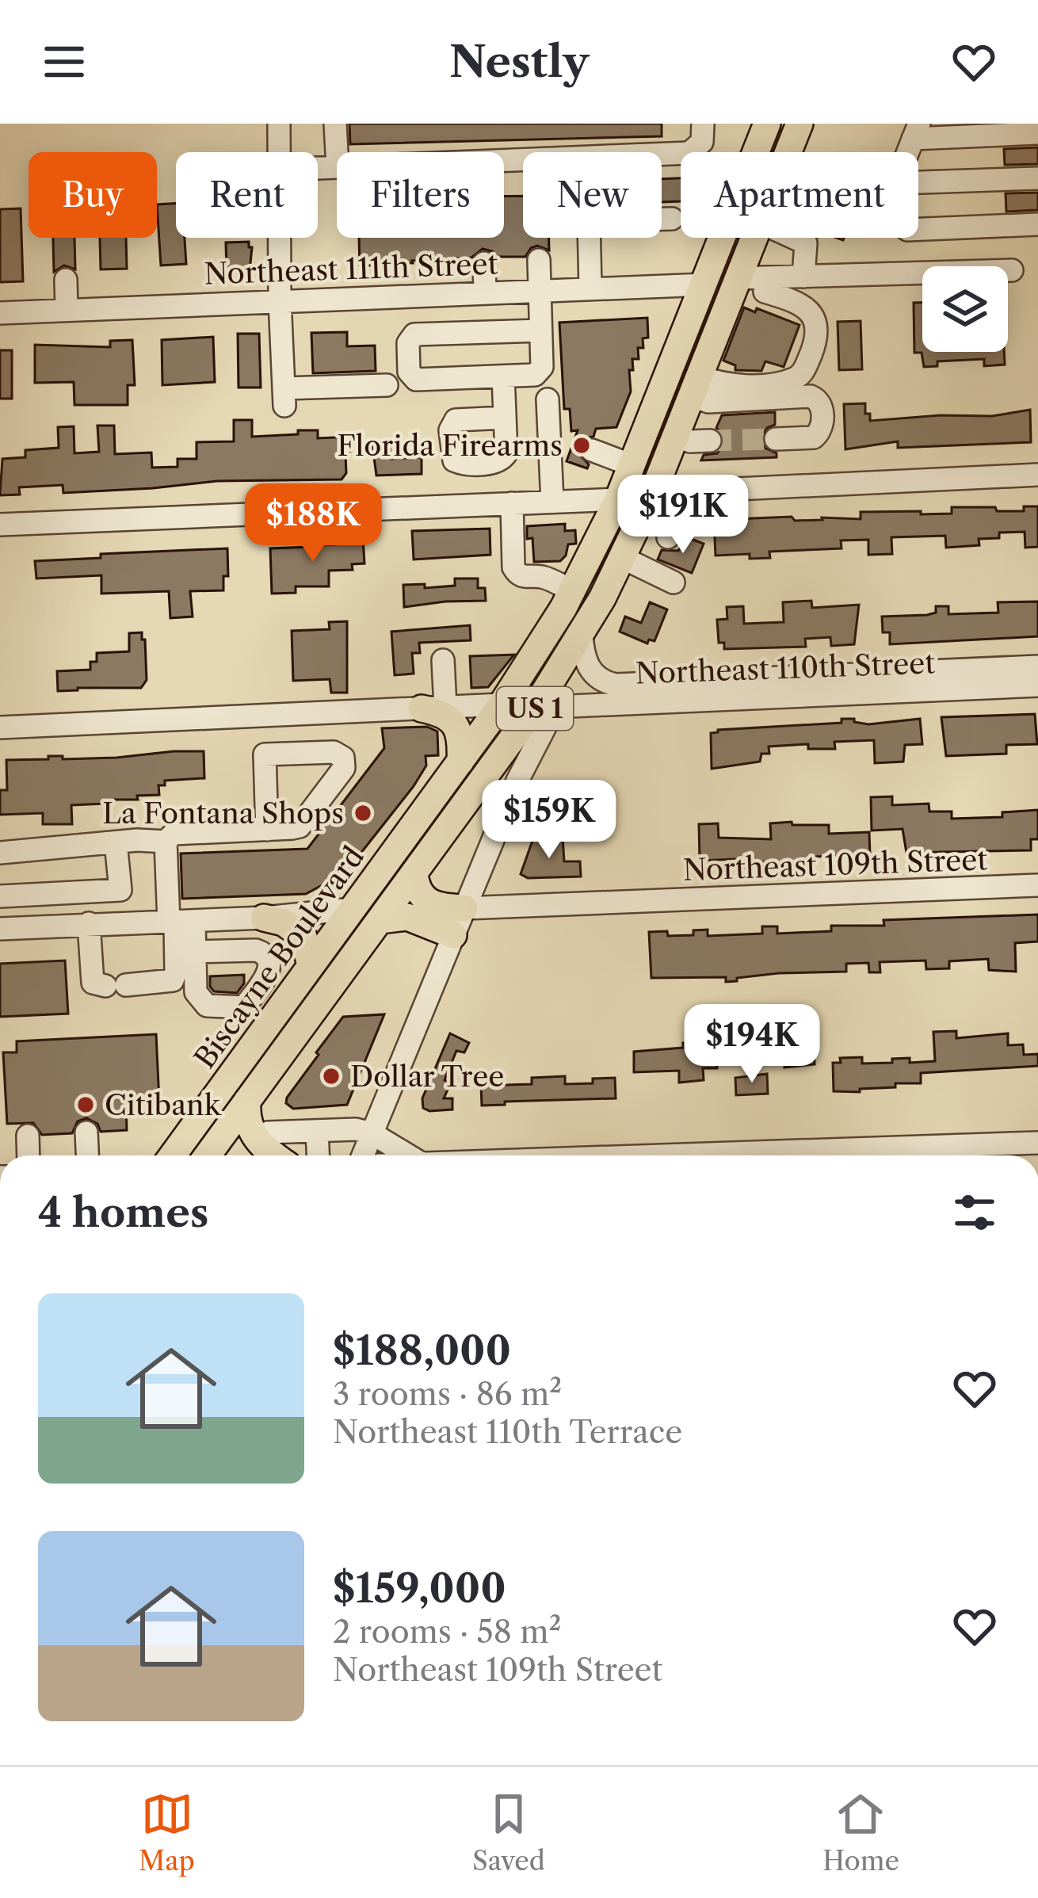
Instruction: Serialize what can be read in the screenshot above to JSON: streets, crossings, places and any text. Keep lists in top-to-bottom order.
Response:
{
  "streets": {
    "main road": ["US 1", "Biscayne Boulevard"],
    "street": ["Northeast 111th Street", "Northeast 110th Street", "Northeast 109th Street"]
  },
  "crossings": [
    ["Northeast 111th Street", "Biscayne Boulevard"],
    ["Northeast 110th Street", "Biscayne Boulevard"]
  ],
  "places": [
    "Florida Firearms",
    "La Fontana Shops",
    "Dollar Tree",
    "Citibank"
  ],
  "page": {
    "header": "Nestly",
    "chip": [
      "Buy",
      "Rent",
      "Filters",
      "New",
      "Apartment"
    ],
    "price": [
      "$191K",
      "$188K",
      "$159K",
      "$194K"
    ],
    "heading": "4 homes",
    "list": [
      {
        "name": "$188,000",
        "note": "3 rooms · 86 m² · Northeast 110th Terrace"
      },
      {
        "name": "$159,000",
        "note": "2 rooms · 58 m² · Northeast 109th Street"
      }
    ],
    "tabs": ["Map", "Saved", "Home"]
  }
}
